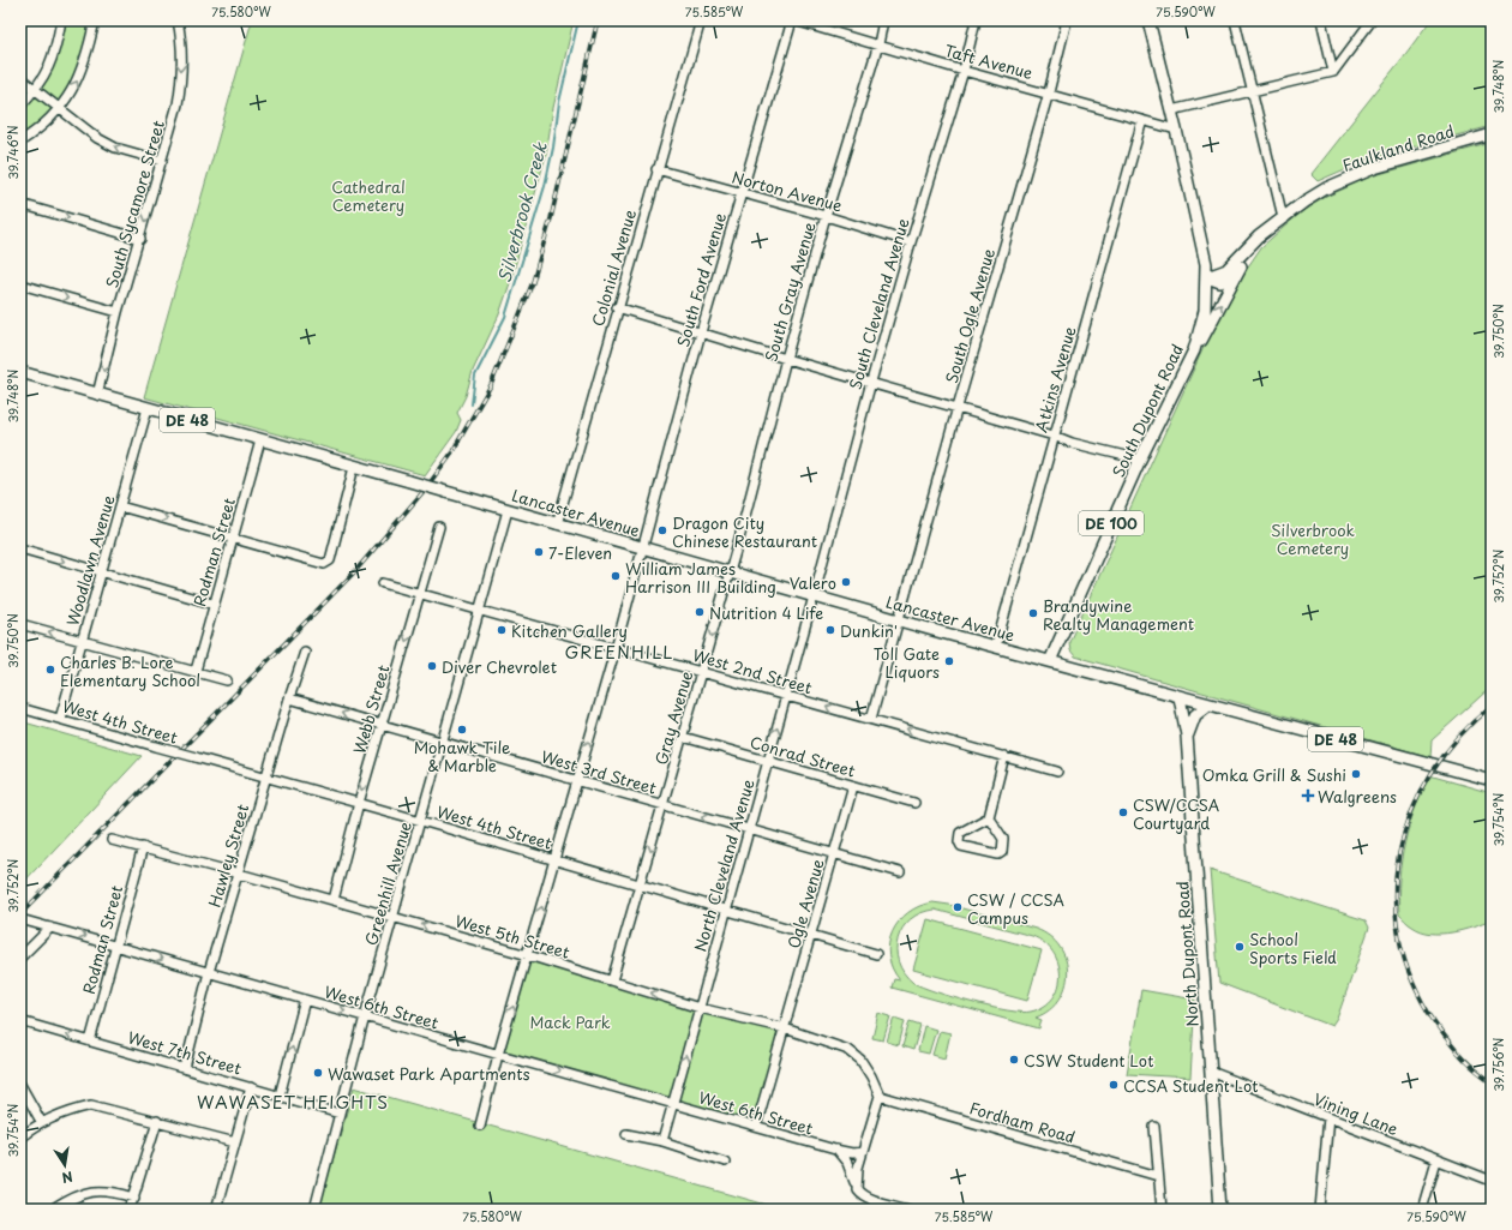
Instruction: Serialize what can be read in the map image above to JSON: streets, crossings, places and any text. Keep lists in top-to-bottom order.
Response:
{
  "streets": {
    "main road": [
      "Faulkland Road",
      "South Dupont Road",
      "DE 48",
      "Lancaster Avenue",
      "DE 100",
      "North Dupont Road"
    ],
    "street": [
      "Taft Avenue",
      "Norton Avenue",
      "South Sycamore Street",
      "Colonial Avenue",
      "South Ford Avenue",
      "South Gray Avenue",
      "South Cleveland Avenue",
      "South Ogle Avenue",
      "Atkins Avenue",
      "Rodman Street",
      "Woodlawn Avenue",
      "West 2nd Street",
      "Webb Street",
      "Gray Avenue",
      "West 4th Street",
      "Conrad Street",
      "West 3rd Street",
      "Hawley Street",
      "North Cleveland Avenue",
      "Greenhill Avenue",
      "Ogle Avenue",
      "West 5th Street",
      "West 6th Street",
      "West 7th Street",
      "Vining Lane",
      "Fordham Road"
    ]
  },
  "crossings": [
    ["Taft Avenue", "South Ford Avenue"],
    ["Taft Avenue", "South Gray Avenue"],
    ["Taft Avenue", "South Cleveland Avenue"],
    ["Taft Avenue", "South Ogle Avenue"],
    ["Taft Avenue", "Atkins Avenue"],
    ["Taft Avenue", "South Dupont Road"],
    ["Faulkland Road", "South Dupont Road"],
    ["Norton Avenue", "Colonial Avenue"],
    ["Norton Avenue", "South Ford Avenue"],
    ["Norton Avenue", "South Gray Avenue"],
    ["Norton Avenue", "South Cleveland Avenue"],
    ["South Sycamore Street", "Lancaster Avenue"],
    ["Colonial Avenue", "Lancaster Avenue"],
    ["South Ford Avenue", "Lancaster Avenue"],
    ["South Ford Avenue", "West 2nd Street"],
    ["South Ford Avenue", "West 4th Street"],
    ["South Ford Avenue", "West 3rd Street"],
    ["South Ford Avenue", "West 5th Street"],
    ["South Ford Avenue", "West 6th Street"],
    ["South Gray Avenue", "Lancaster Avenue"],
    ["South Gray Avenue", "Gray Avenue"],
    ["South Cleveland Avenue", "Lancaster Avenue"],
    ["South Cleveland Avenue", "North Cleveland Avenue"],
    ["South Ogle Avenue", "Lancaster Avenue"],
    ["Atkins Avenue", "Lancaster Avenue"],
    ["South Dupont Road", "Lancaster Avenue"],
    ["DE 48", "Lancaster Avenue"],
    ["DE 48", "North Dupont Road"],
    ["Lancaster Avenue", "Rodman Street"],
    ["Lancaster Avenue", "Woodlawn Avenue"],
    ["Lancaster Avenue", "Gray Avenue"],
    ["Lancaster Avenue", "North Cleveland Avenue"],
    ["Lancaster Avenue", "Greenhill Avenue"],
    ["Lancaster Avenue", "North Dupont Road"],
    ["Rodman Street", "West 5th Street"],
    ["Rodman Street", "West 6th Street"],
    ["Rodman Street", "West 7th Street"],
    ["Woodlawn Avenue", "West 4th Street"],
    ["West 2nd Street", "Webb Street"],
    ["West 2nd Street", "Gray Avenue"],
    ["West 2nd Street", "North Cleveland Avenue"],
    ["West 2nd Street", "Greenhill Avenue"],
    ["Webb Street", "West 4th Street"],
    ["Webb Street", "West 3rd Street"],
    ["Webb Street", "West 5th Street"],
    ["Gray Avenue", "West 4th Street"],
    ["Gray Avenue", "Conrad Street"],
    ["Gray Avenue", "West 3rd Street"],
    ["Gray Avenue", "West 5th Street"],
    ["West 4th Street", "Hawley Street"],
    ["West 4th Street", "North Cleveland Avenue"],
    ["West 4th Street", "Greenhill Avenue"],
    ["West 4th Street", "Ogle Avenue"],
    ["Conrad Street", "North Cleveland Avenue"],
    ["Conrad Street", "Ogle Avenue"],
    ["West 3rd Street", "Hawley Street"],
    ["West 3rd Street", "North Cleveland Avenue"],
    ["West 3rd Street", "Greenhill Avenue"],
    ["West 3rd Street", "Ogle Avenue"],
    ["Hawley Street", "West 5th Street"],
    ["Hawley Street", "West 6th Street"],
    ["Hawley Street", "West 7th Street"],
    ["North Cleveland Avenue", "West 5th Street"],
    ["North Cleveland Avenue", "West 6th Street"],
    ["Greenhill Avenue", "West 5th Street"],
    ["Greenhill Avenue", "West 6th Street"],
    ["Greenhill Avenue", "West 7th Street"],
    ["Ogle Avenue", "West 5th Street"],
    ["Ogle Avenue", "West 6th Street"],
    ["West 5th Street", "Fordham Road"],
    ["North Dupont Road", "Vining Lane"]
  ],
  "one_way": [
    "South Sycamore Street",
    "Webb Street",
    "Gray Avenue",
    "West 6th Street"
  ],
  "districts": ["GREENHILL", "WAWASET HEIGHTS"],
  "water": ["Silverbrook Creek"],
  "parks": ["Cathedral Cemetery", "Silverbrook Cemetery", "Mack Park"],
  "places": {
    "other": [
      "Dragon City Chinese Restaurant",
      "7-Eleven",
      "William James Harrison III Building",
      "Valero",
      "Nutrition 4 Life",
      "Brandywine Realty Management",
      "Kitchen Gallery",
      "Dunkin'",
      "Toll Gate Liquors",
      "Diver Chevrolet",
      "Charles B. Lore Elementary School",
      "Mohawk Tile & Marble",
      "Omka Grill & Sushi",
      "CSW/CCSA Courtyard",
      "CSW / CCSA Campus",
      "School Sports Field",
      "CSW Student Lot",
      "Wawaset Park Apartments",
      "CCSA Student Lot"
    ],
    "health": ["Walgreens"]
  },
  "north": "bottom",
  "coordinates": [
    "75.580°W",
    "75.585°W",
    "75.590°W",
    "39.748°N",
    "39.746°N",
    "39.750°N",
    "39.752°N",
    "39.754°N",
    "39.756°N"
  ]
}
